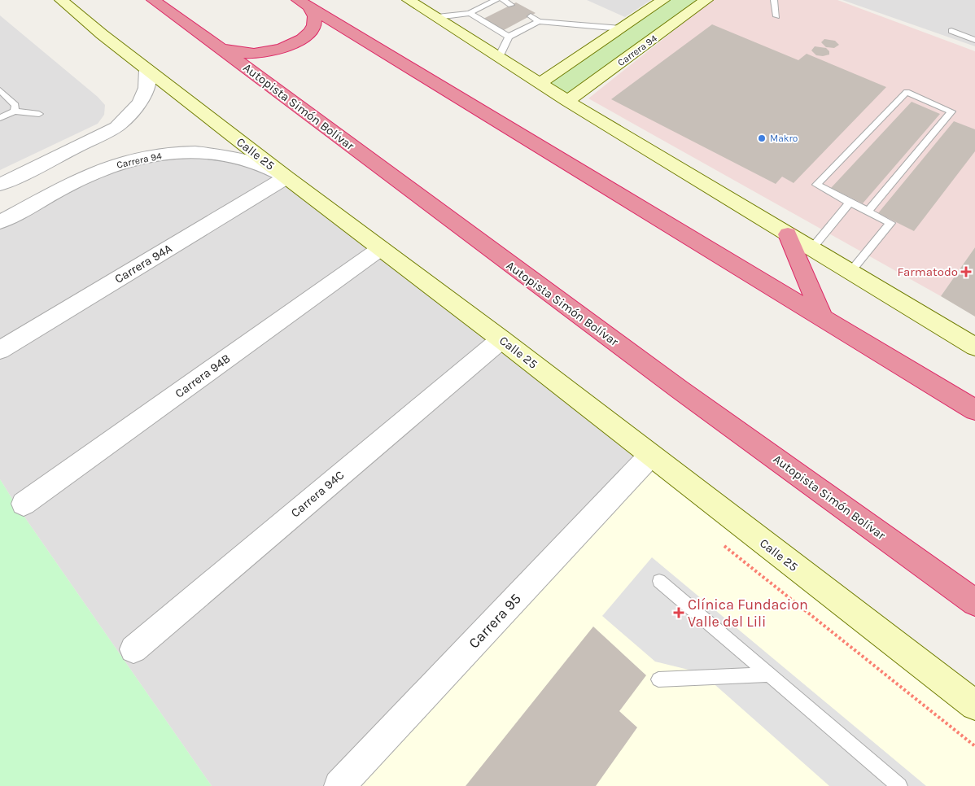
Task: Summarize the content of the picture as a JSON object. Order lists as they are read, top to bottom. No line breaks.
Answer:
{"streets":{"highway":["Autopista Simón Bolívar"],"street":["Carrera 94","Calle 25","Carrera 94A","Carrera 94B","Carrera 94C","Carrera 95"]},"crossings":[["Carrera 94","Calle 25"],["Carrera 94","Carrera 94A"],["Calle 25","Carrera 94A"],["Calle 25","Carrera 94B"],["Calle 25","Carrera 94C"],["Calle 25","Carrera 95"]],"places":{"other":["Makro"],"health":["Farmatodo","Clínica Fundacion Valle del Lili"]}}
